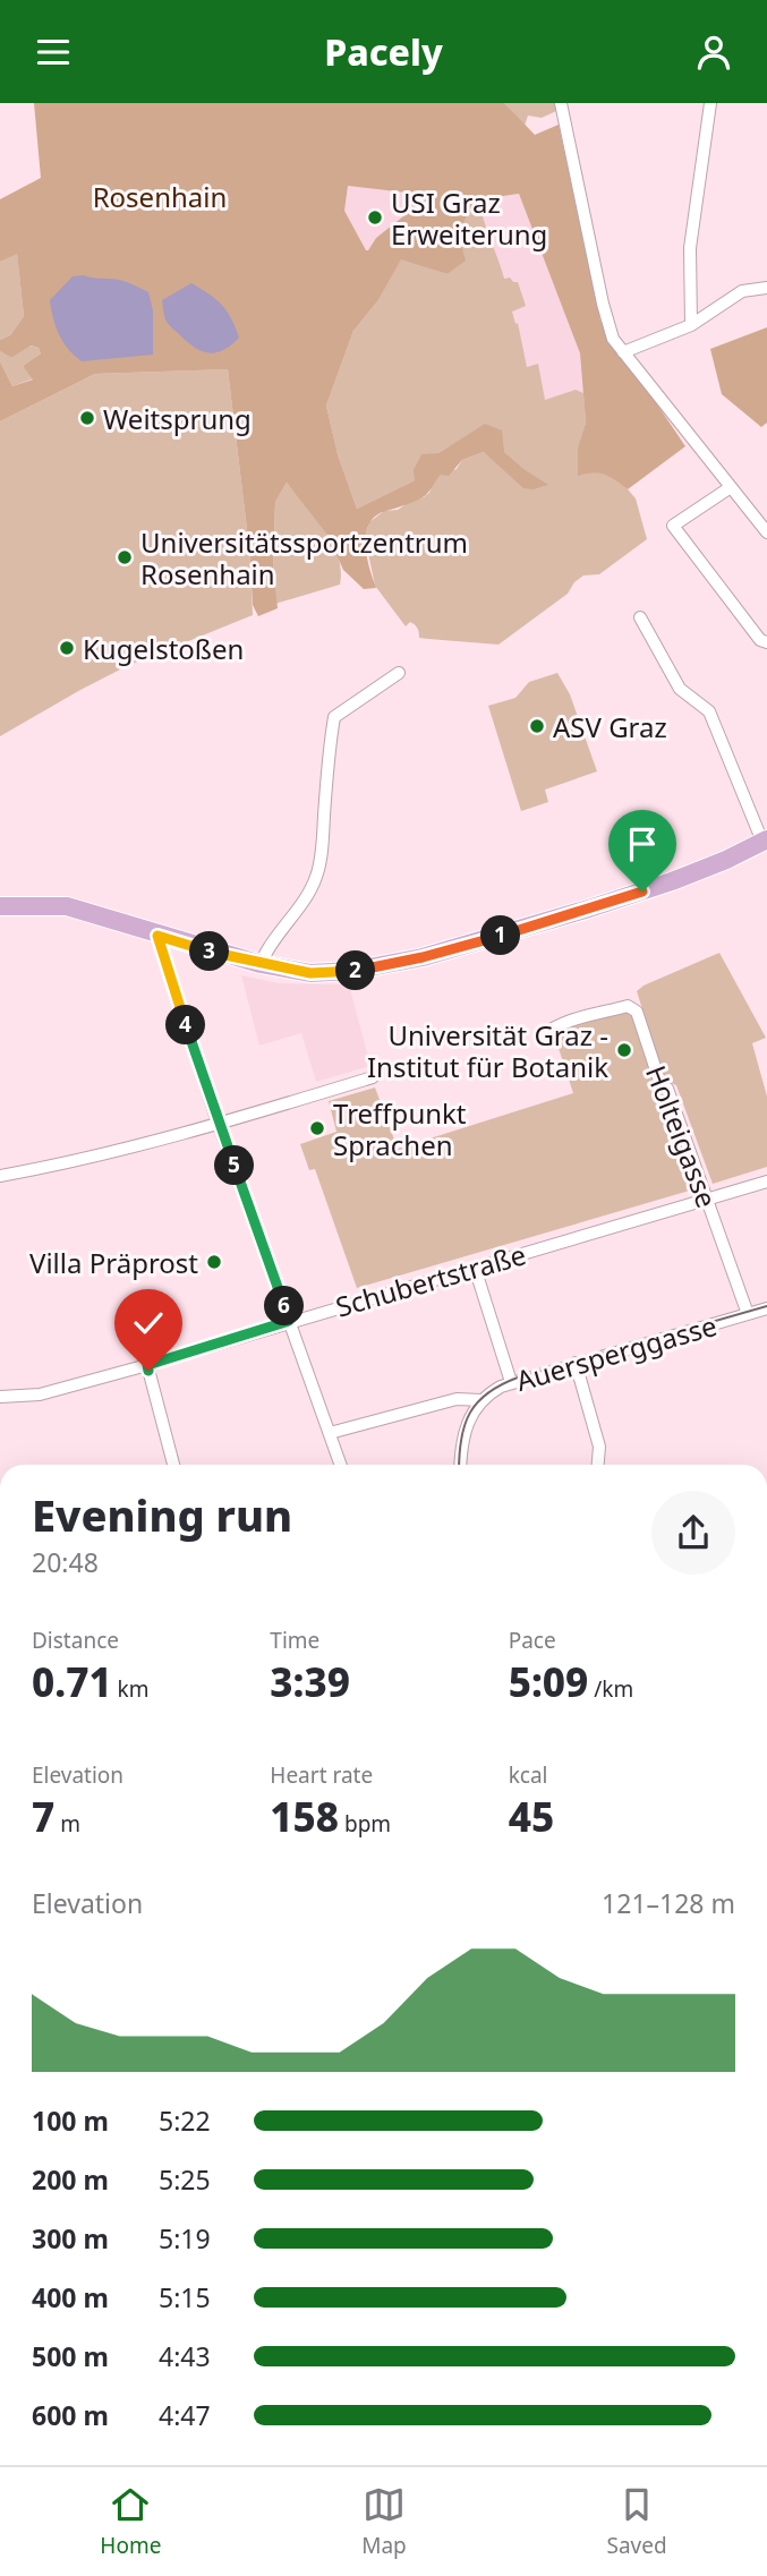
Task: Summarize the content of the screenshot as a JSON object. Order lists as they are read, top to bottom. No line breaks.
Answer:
{"streets":{"street":["Holteigasse","Schubertstraße","Auersperggasse"]},"crossings":[["Holteigasse","Schubertstraße"],["Holteigasse","Auersperggasse"]],"parks":["Rosenhain"],"places":["USI Graz Erweiterung","Weitsprung","Universitätssportzentrum Rosenhain","Kugelstoßen","ASV Graz","Universität Graz - Institut für Botanik","Treffpunkt Sprachen","Villa Präprost"],"page":{"header":"Pacely","pins":["1","3","2","4","5","6"],"heading":["Evening run","20:48"],"stats":[["Distance","0.71 km"],["Time","3:39"],["Pace","5:09 /km"],["Elevation","7 m"],["Heart rate","158 bpm"],["kcal","45"]],"chart":["Elevation","121–128 m"],"list":[{"name":"100 m","note":"5:22"},{"name":"200 m","note":"5:25"},{"name":"300 m","note":"5:19"},{"name":"400 m","note":"5:15"},{"name":"500 m","note":"4:43"},{"name":"600 m","note":"4:47"}],"tabs":["Home","Map","Saved"]}}
